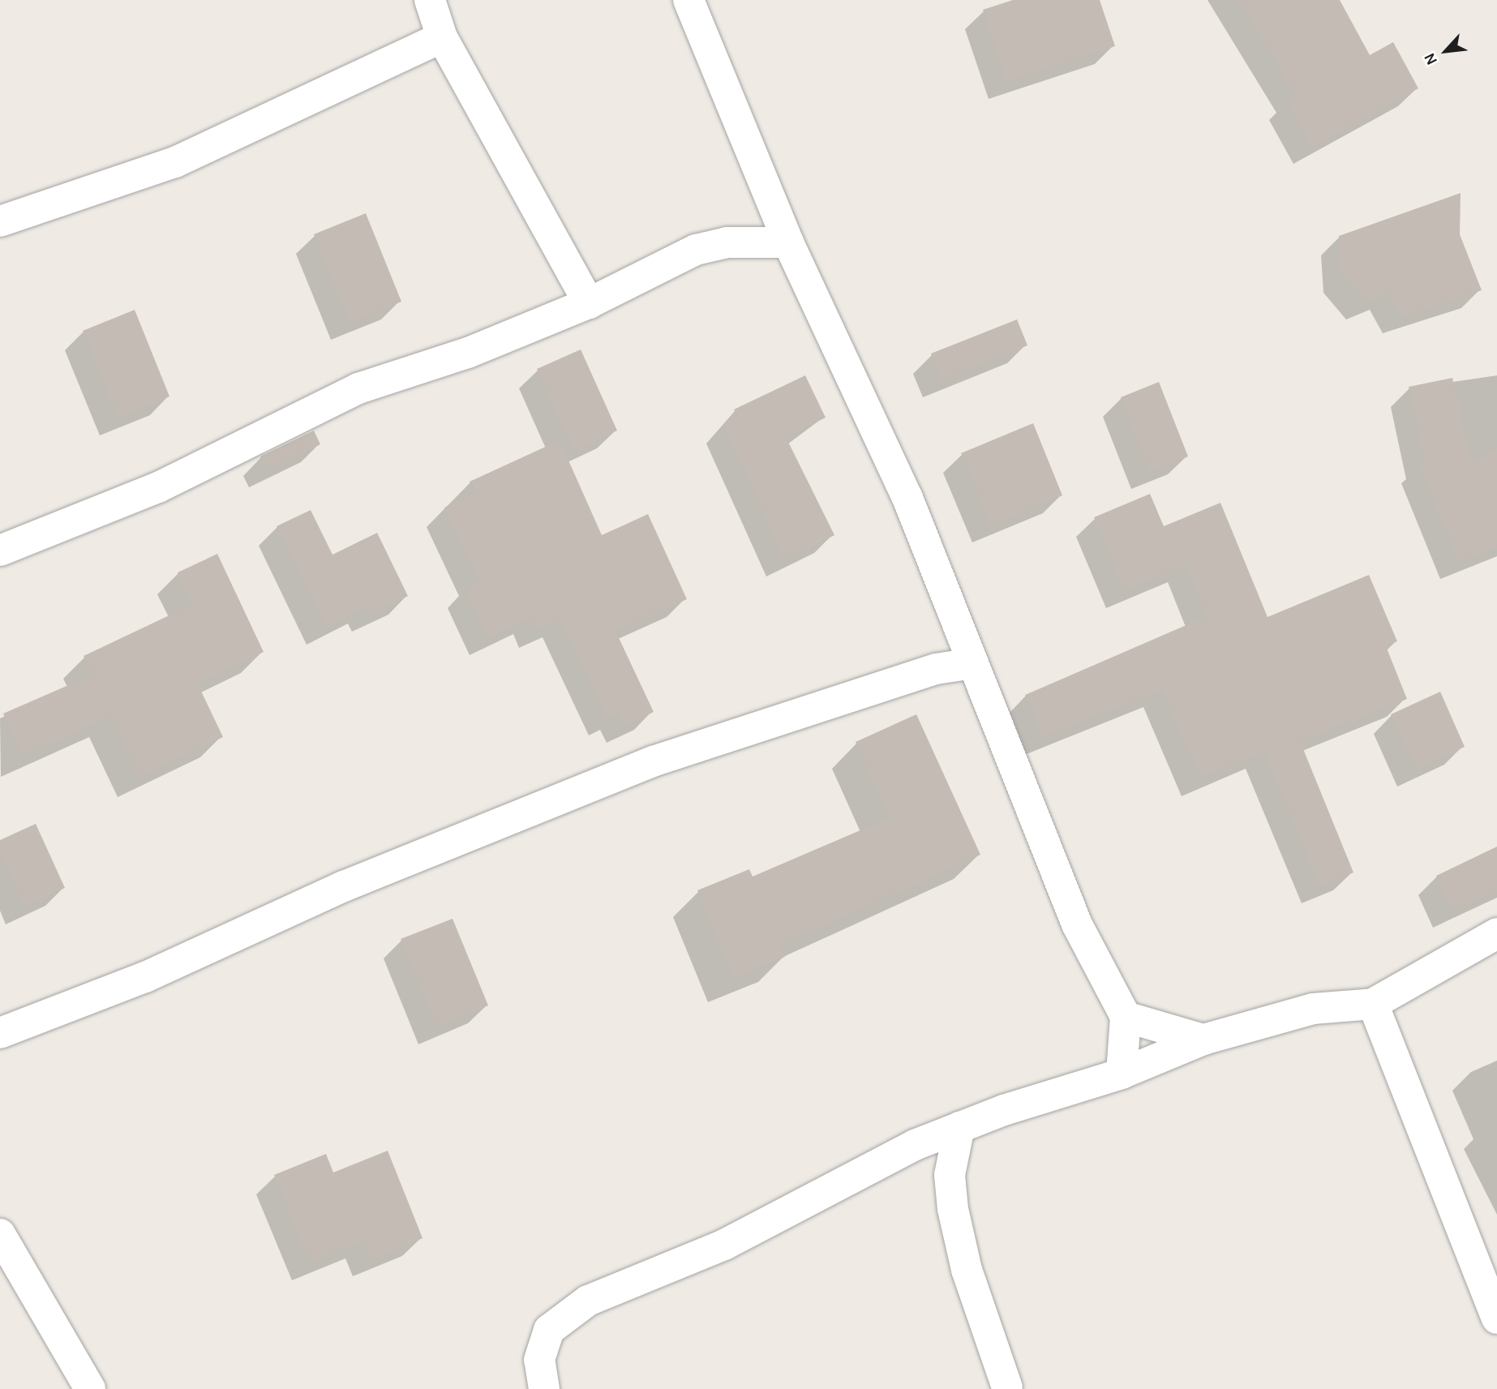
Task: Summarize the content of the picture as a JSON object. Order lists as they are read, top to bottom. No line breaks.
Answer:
{"north":"bottom left"}
